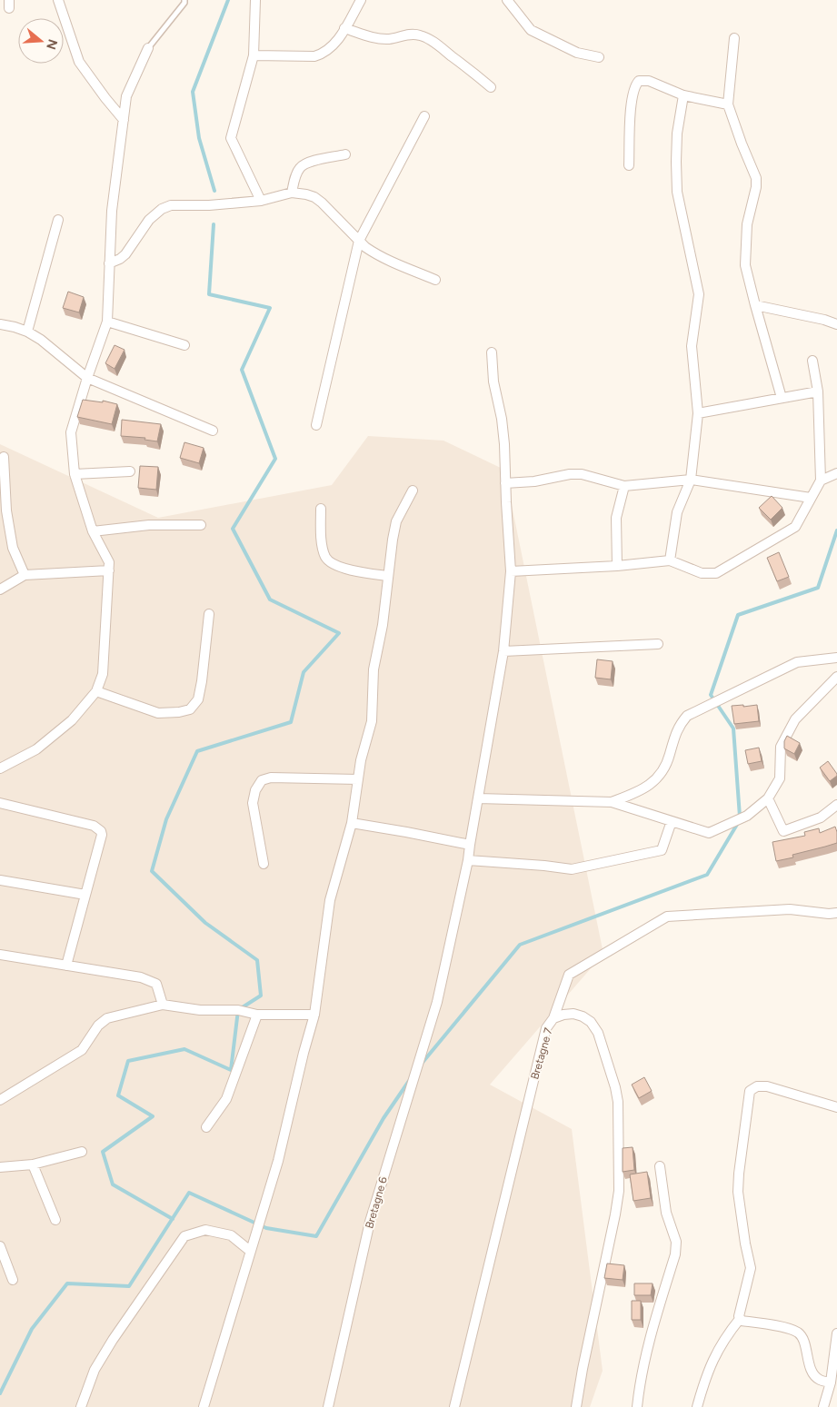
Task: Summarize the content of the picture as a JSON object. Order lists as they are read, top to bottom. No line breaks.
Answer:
{"streets":{"street":["Bretagne 7","Bretagne 6"]},"north":"right"}
